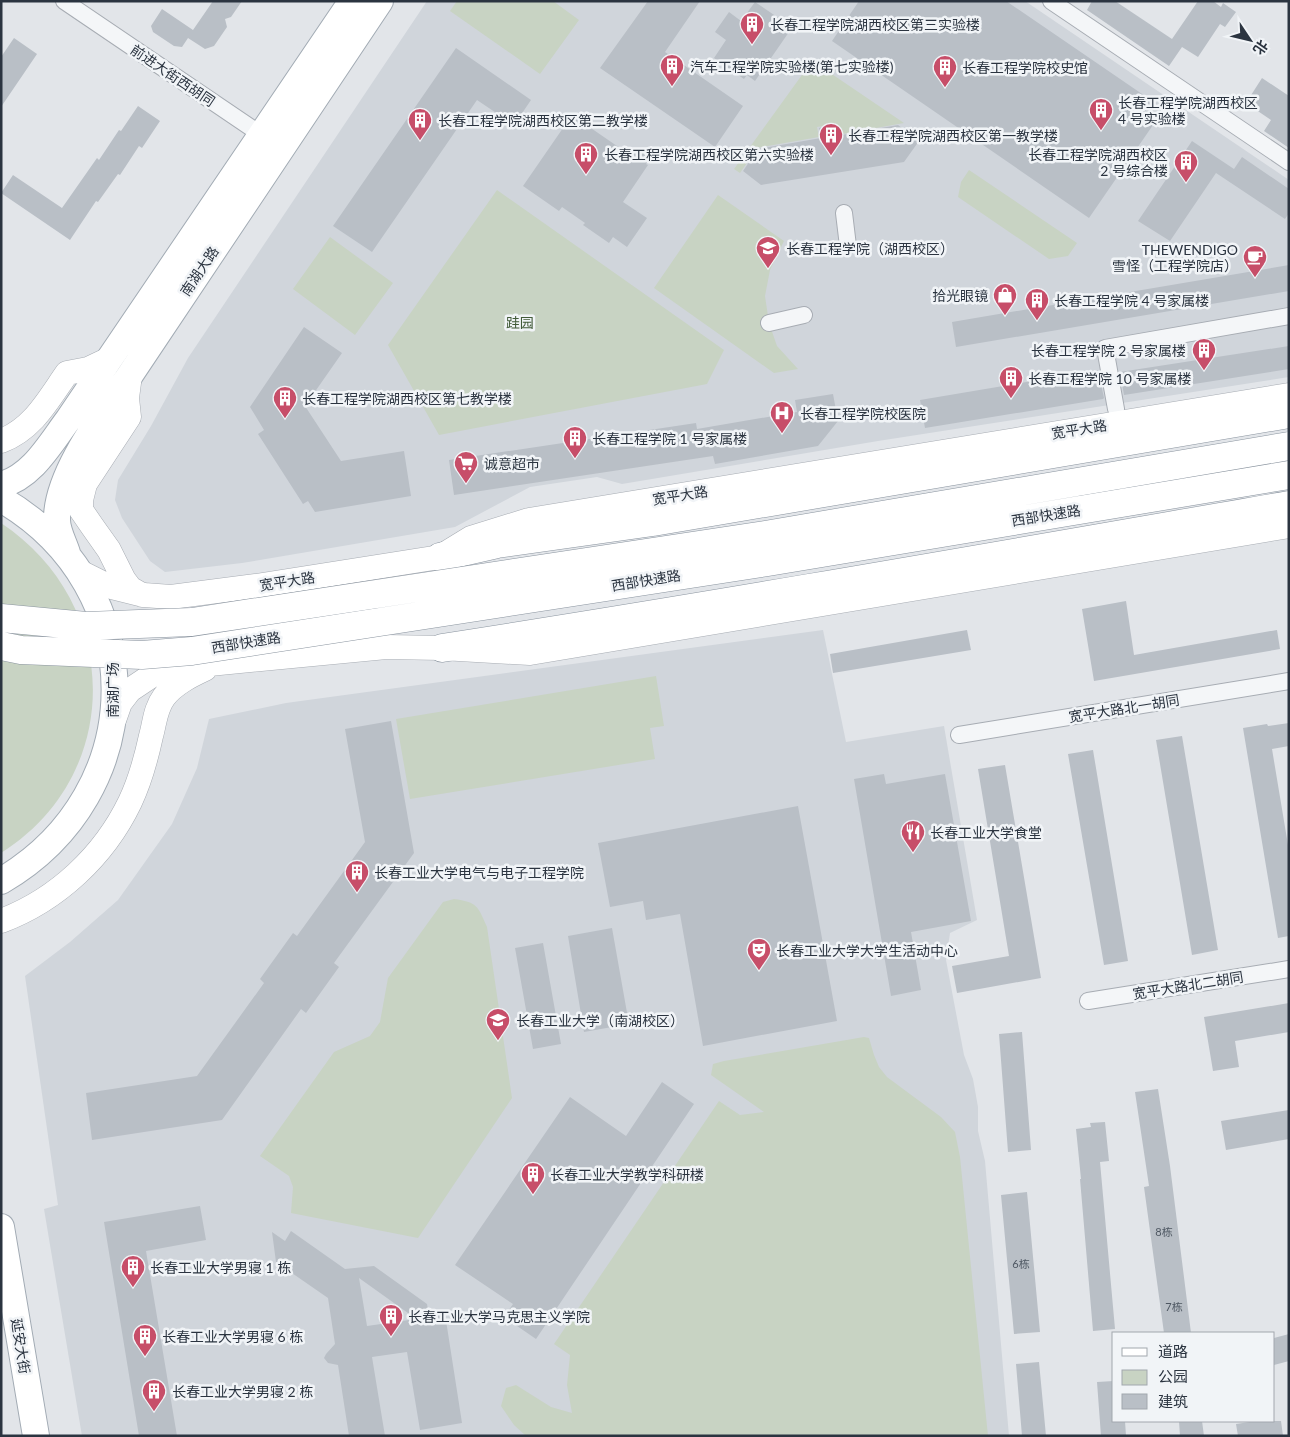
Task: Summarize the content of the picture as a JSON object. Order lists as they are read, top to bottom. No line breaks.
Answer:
{"streets":{"highway":["西部快速路"],"main road":["南湖大路","宽平大路","南湖广场","延安大街"],"street":["前进大街西胡同","宽平大路北一胡同","宽平大路北二胡同"]},"crossings":[["前进大街西胡同","南湖大路"],["南湖大路","宽平大路"],["南湖大路","南湖广场"],["宽平大路","南湖广场"]],"parks":["跬园"],"places":{"building":["长春工程学院湖西校区第三实验楼","汽车工程学院实验楼(第七实验楼)","长春工程学院校史馆","长春工程学院湖西校区 4 号实验楼","长春工程学院湖西校区第二教学楼","长春工程学院湖西校区第一教学楼","长春工程学院湖西校区第六实验楼","长春工程学院湖西校区 2 号综合楼","长春工程学院 4 号家属楼","长春工程学院 2 号家属楼","长春工程学院 10 号家属楼","长春工程学院湖西校区第七教学楼","长春工程学院 1 号家属楼","长春工业大学电气与电子工程学院","长春工业大学教学科研楼","长春工业大学男寝 1 栋","长春工业大学马克思主义学院","长春工业大学男寝 6 栋","长春工业大学男寝 2 栋"],"school or university":["长春工程学院（湖西校区）","长春工业大学（南湖校区）"],"cafe":["THEWENDIGO 雪怪（工程学院店）"],"shop":["拾光眼镜"],"hospital":["长春工程学院校医院"],"supermarket":["诚意超市"],"restaurant":["长春工业大学食堂"],"theatre":["长春工业大学大学生活动中心"]},"house_numbers":["8栋","6栋","7栋"],"legend":["道路","公园","建筑"],"north":"bottom right"}
